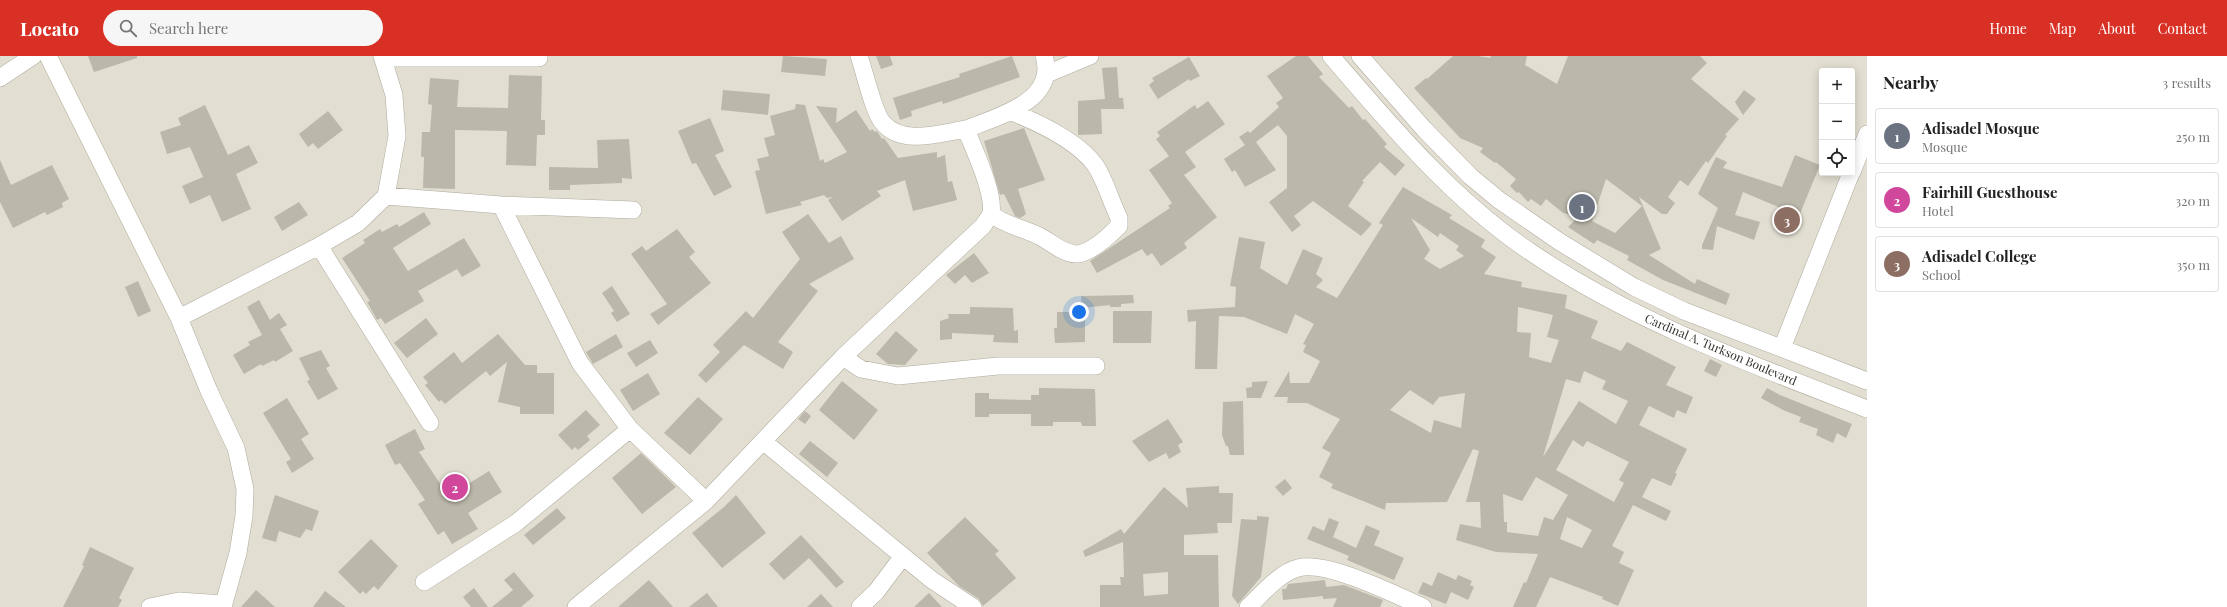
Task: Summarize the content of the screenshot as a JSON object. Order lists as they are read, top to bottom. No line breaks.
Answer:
{"streets":{"street":["Cardinal A. Turkson Boulevard"]},"page":{"header":"Locato","search":"Search here","nav":["Home","Map","About","Contact"],"heading":["Nearby","3 results"],"map_buttons":["+","−"],"list":[{"mark":"1","name":"Adisadel Mosque","note":"Mosque","value":"250 m"},{"mark":"2","name":"Fairhill Guesthouse","note":"Hotel","value":"320 m"},{"mark":"3","name":"Adisadel College","note":"School","value":"350 m"}],"pins":["1","3","2"]}}
